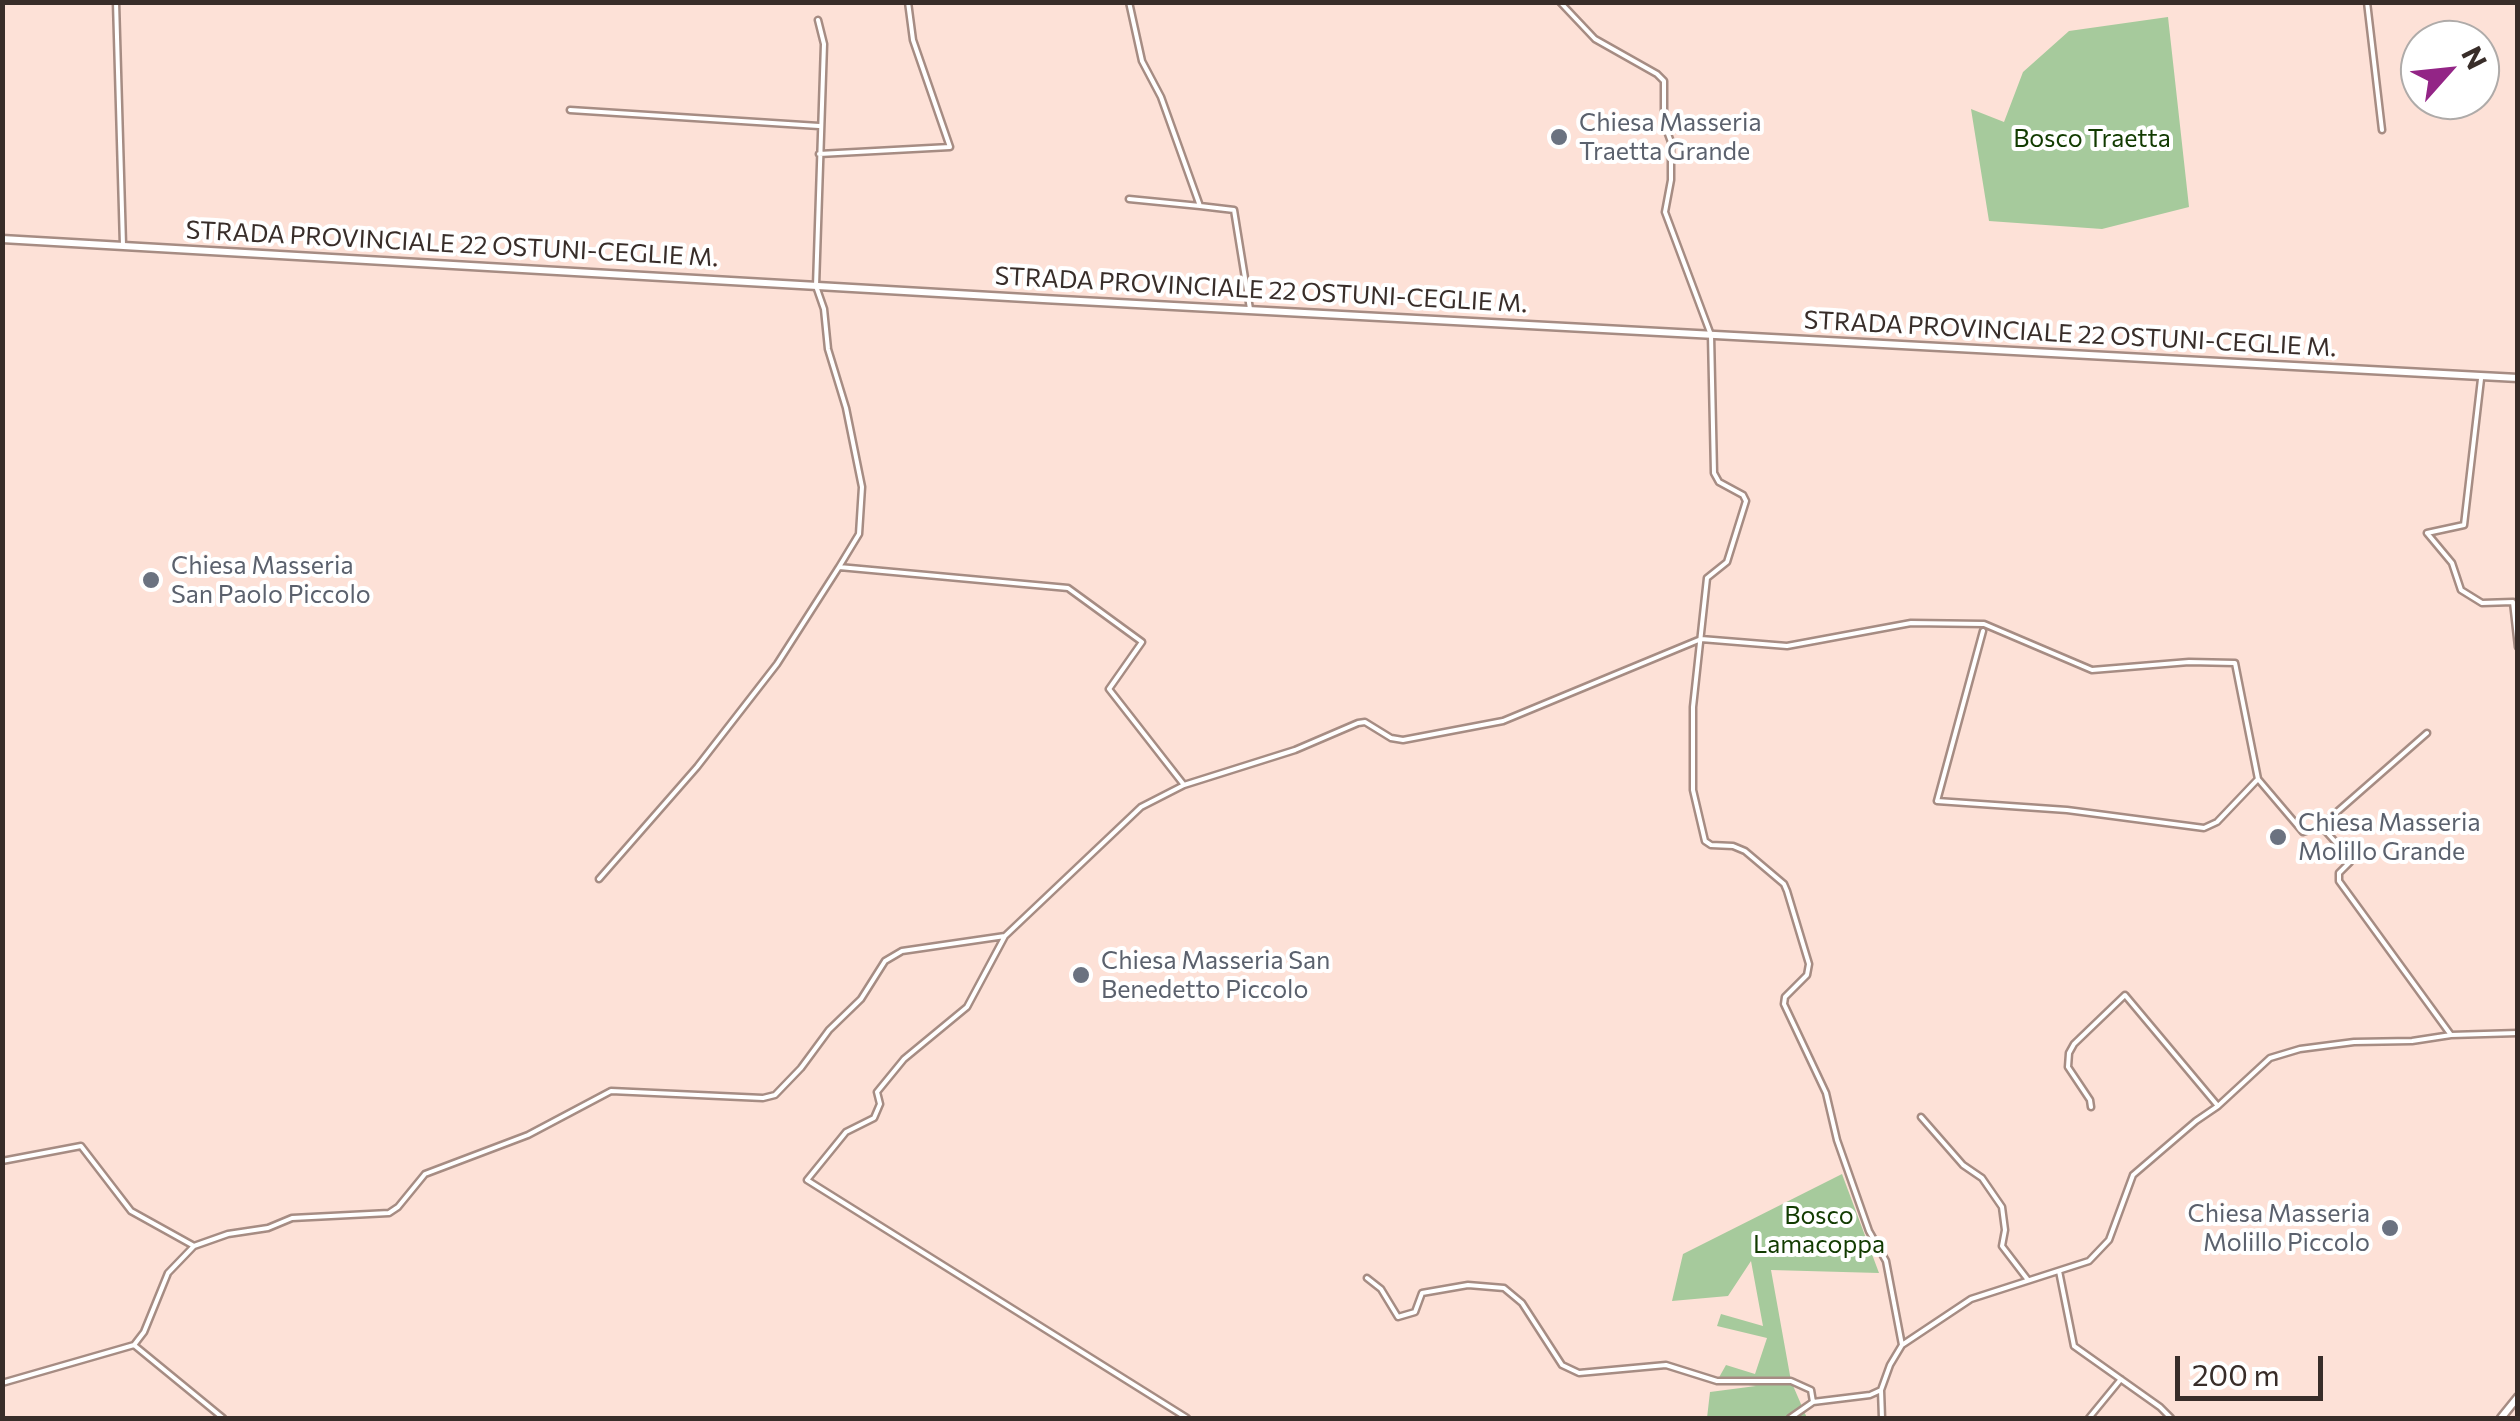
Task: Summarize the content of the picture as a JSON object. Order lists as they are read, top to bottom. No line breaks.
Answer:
{"streets":{"main road":["STRADA PROVINCIALE 22 OSTUNI-CEGLIE M."]},"parks":["Bosco Traetta","Bosco Lamacoppa"],"places":["Chiesa Masseria Traetta Grande","Chiesa Masseria San Paolo Piccolo","Chiesa Masseria Molillo Grande","Chiesa Masseria San Benedetto Piccolo","Chiesa Masseria Molillo Piccolo"],"scale_bar":"200 m","north":"top right"}
